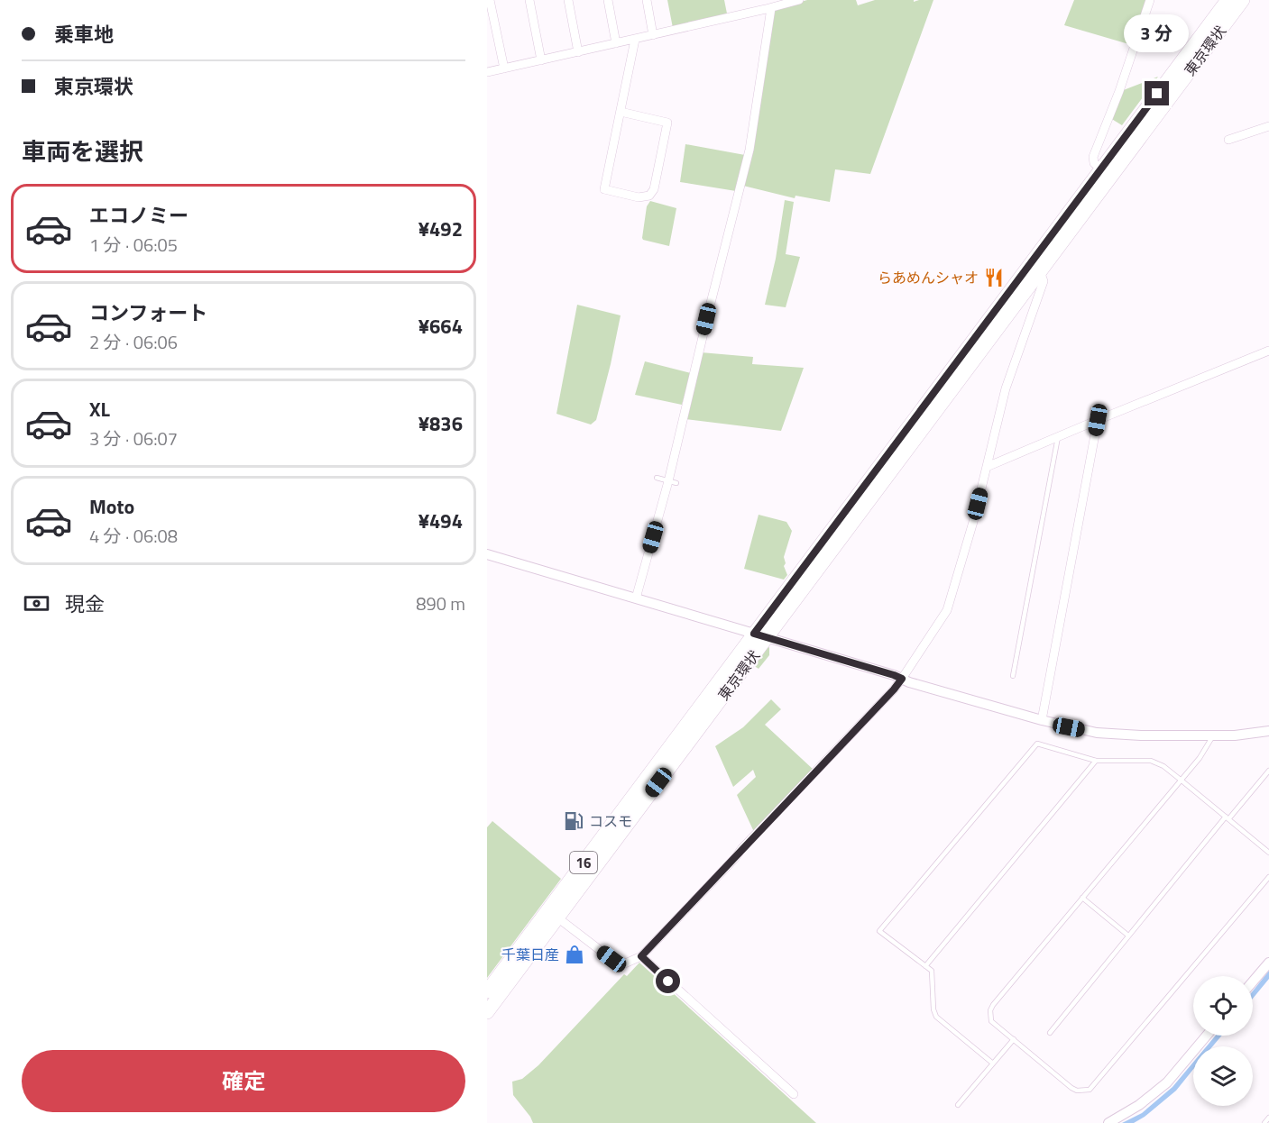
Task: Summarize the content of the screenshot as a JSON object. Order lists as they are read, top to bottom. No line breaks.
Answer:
{"streets":{"highway":["東京環状","16"]},"places":{"restaurant":["らあめんシャオ"],"fuel station":["コスモ"],"shop":["千葉日産"]},"page":{"banner":["乗車地","東京環状"],"bubble":"3 分","heading":"車両を選択","list":[{"name":"エコノミー","note":"1 分 · 06:05","value":"¥492"},{"name":"コンフォート","note":"2 分 · 06:06","value":"¥664"},{"name":"XL","note":"3 分 · 06:07","value":"¥836"},{"name":"Moto","note":"4 分 · 06:08","value":"¥494"}],"pay":["現金","890 m"],"buttons":"確定"}}
